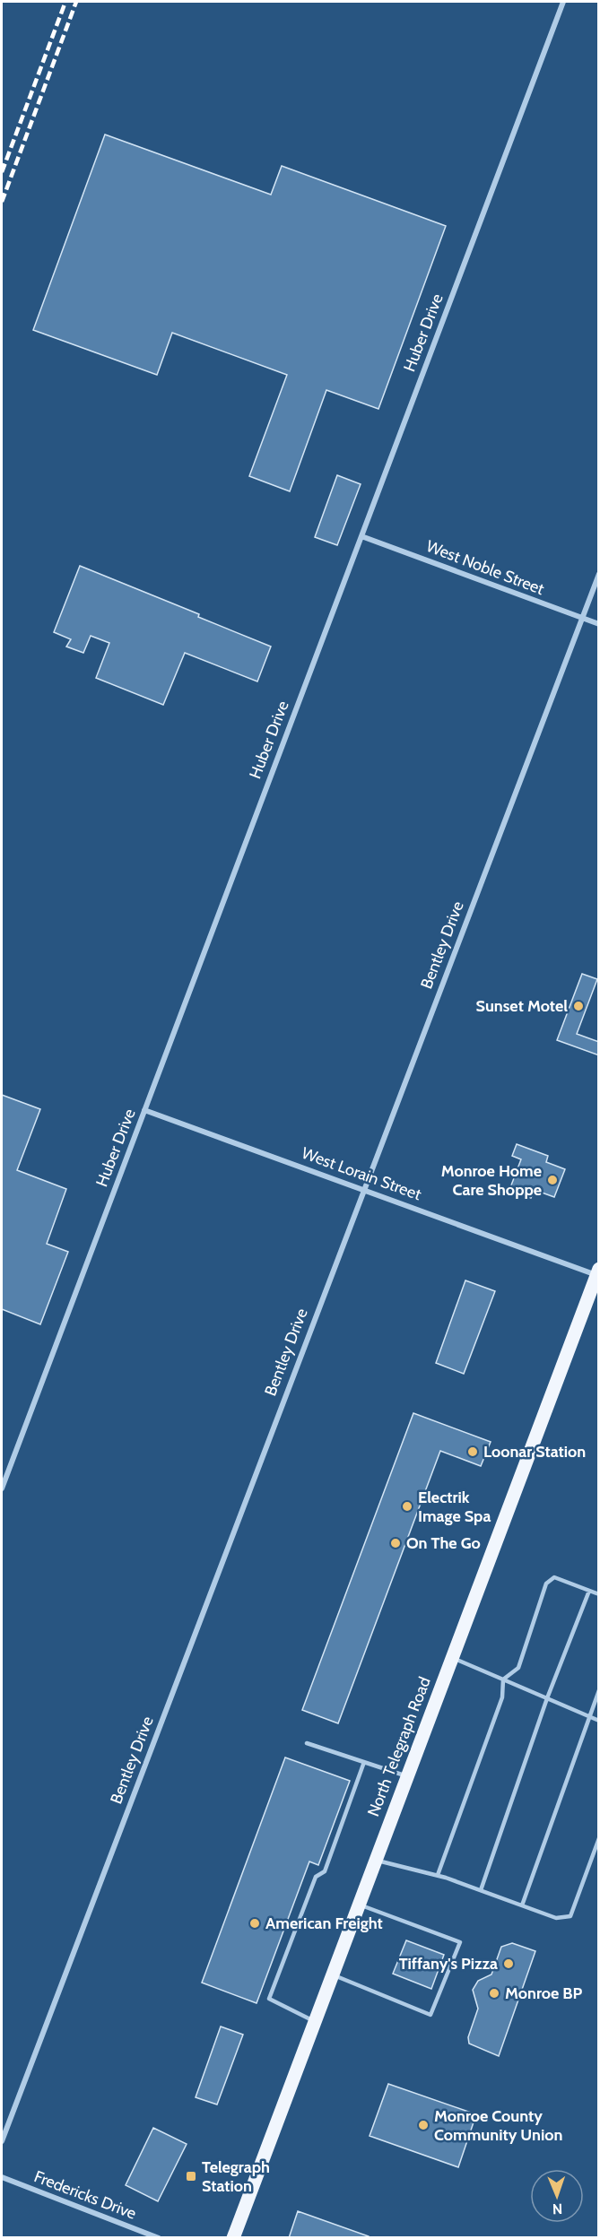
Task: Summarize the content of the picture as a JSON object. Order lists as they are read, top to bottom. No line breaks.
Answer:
{"streets":{"main road":["North Telegraph Road"],"street":["Huber Drive","West Noble Street","Bentley Drive","West Lorain Street","Fredericks Drive"]},"crossings":[["Huber Drive","West Noble Street"],["Huber Drive","West Lorain Street"],["West Noble Street","Bentley Drive"],["Bentley Drive","West Lorain Street"],["West Lorain Street","North Telegraph Road"]],"places":{"other":["Sunset Motel","Monroe Home Care Shoppe","Loonar Station","Electrik Image Spa","On The Go","American Freight","Tiffany's Pizza","Monroe BP","Monroe County Community Union"],"transit":["Telegraph Station"]},"north":"bottom"}
